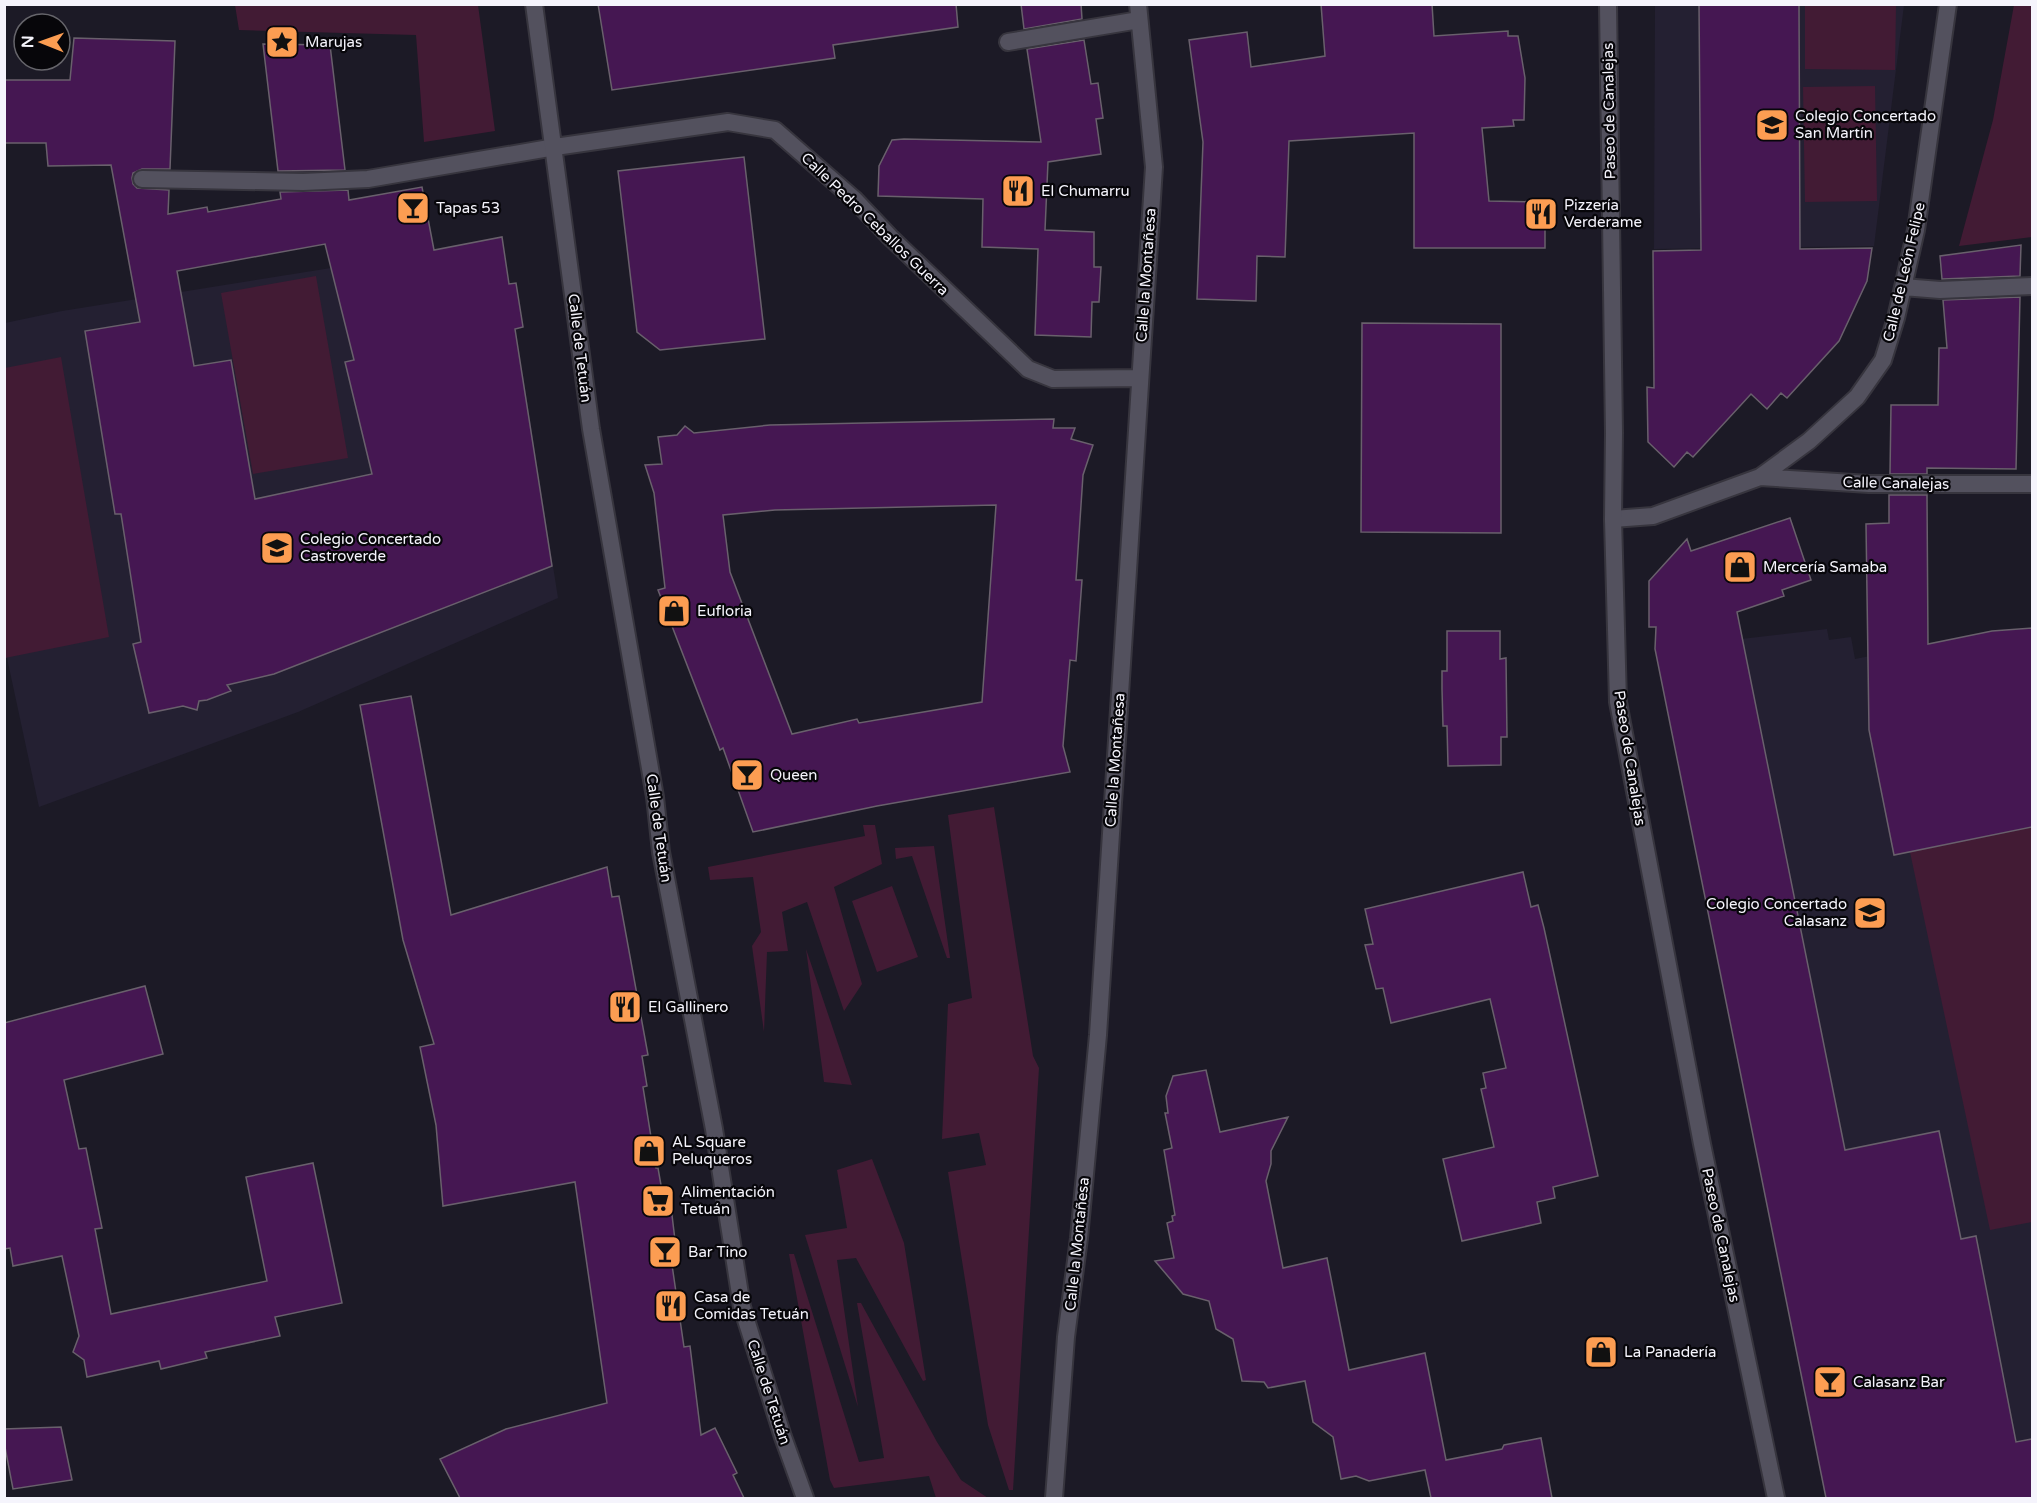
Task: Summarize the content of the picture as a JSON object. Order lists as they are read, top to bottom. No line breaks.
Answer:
{"streets":{"street":["Paseo de Canalejas","Calle Pedro Ceballos Guerra","Calle de León Felipe","Calle la Montañesa","Calle de Tetuán","Calle Canalejas"]},"crossings":[["Paseo de Canalejas","Calle de León Felipe"],["Calle Pedro Ceballos Guerra","Calle la Montañesa"],["Calle Pedro Ceballos Guerra","Calle de Tetuán"],["Calle de León Felipe","Calle Canalejas"]],"places":{"place":["Marujas"],"school or university":["Colegio Concertado San Martín","Colegio Concertado Castroverde","Colegio Concertado Calasanz"],"restaurant":["El Chumarru","Pizzería Verderame","El Gallinero","Casa de Comidas Tetuán"],"bar":["Tapas 53","Queen","Bar Tino","Calasanz Bar"],"shop":["Mercería Samaba","Eufloria","AL Square Peluqueros","La Panadería"],"supermarket":["Alimentación Tetuán"]},"north":"left"}
